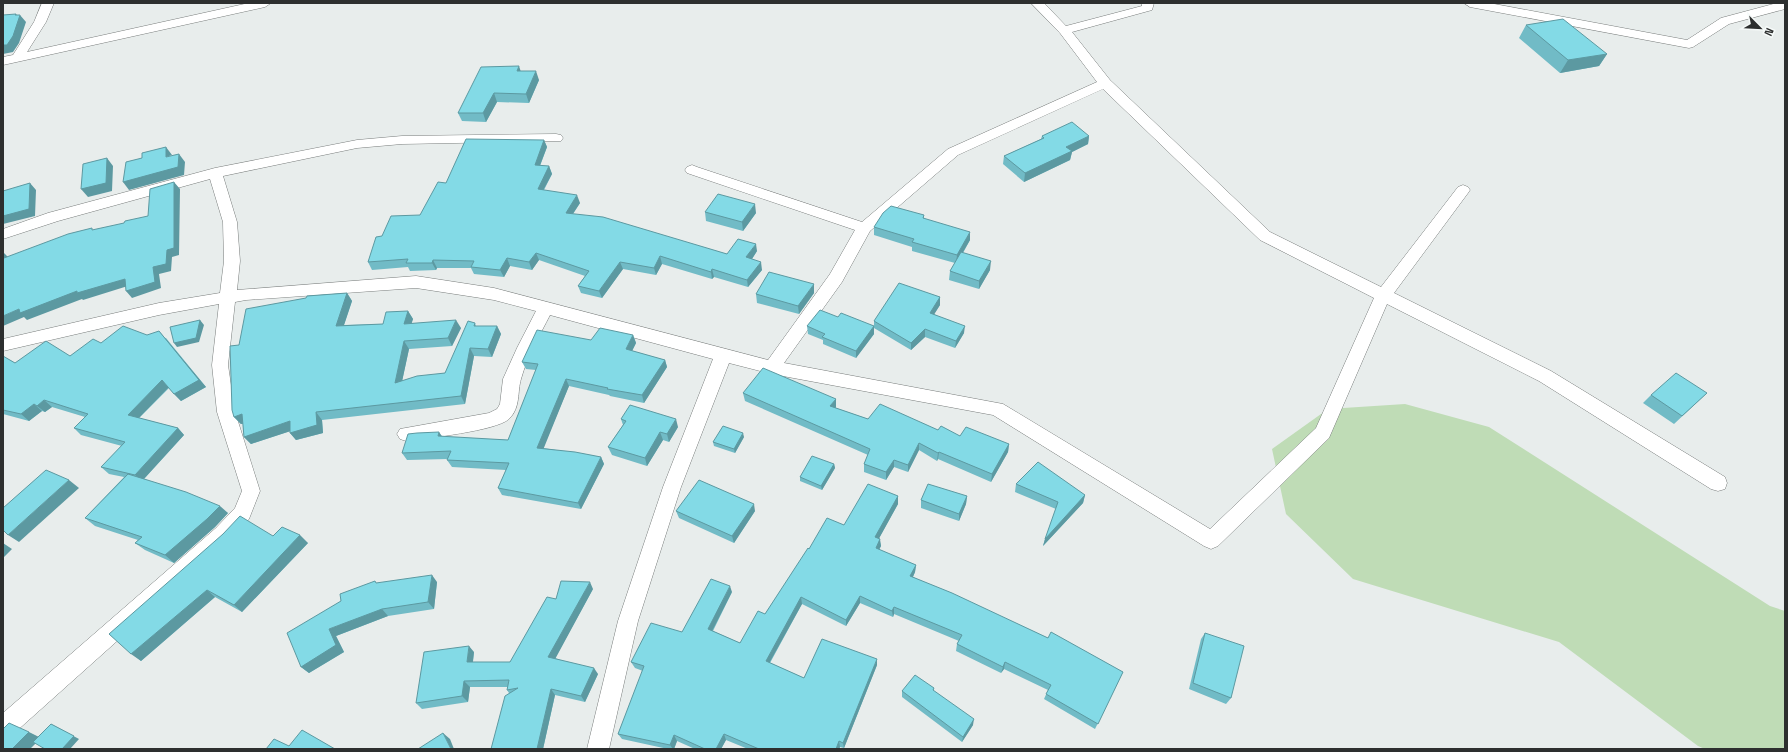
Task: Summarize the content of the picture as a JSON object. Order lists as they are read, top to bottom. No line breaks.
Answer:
{"north":"bottom right"}
